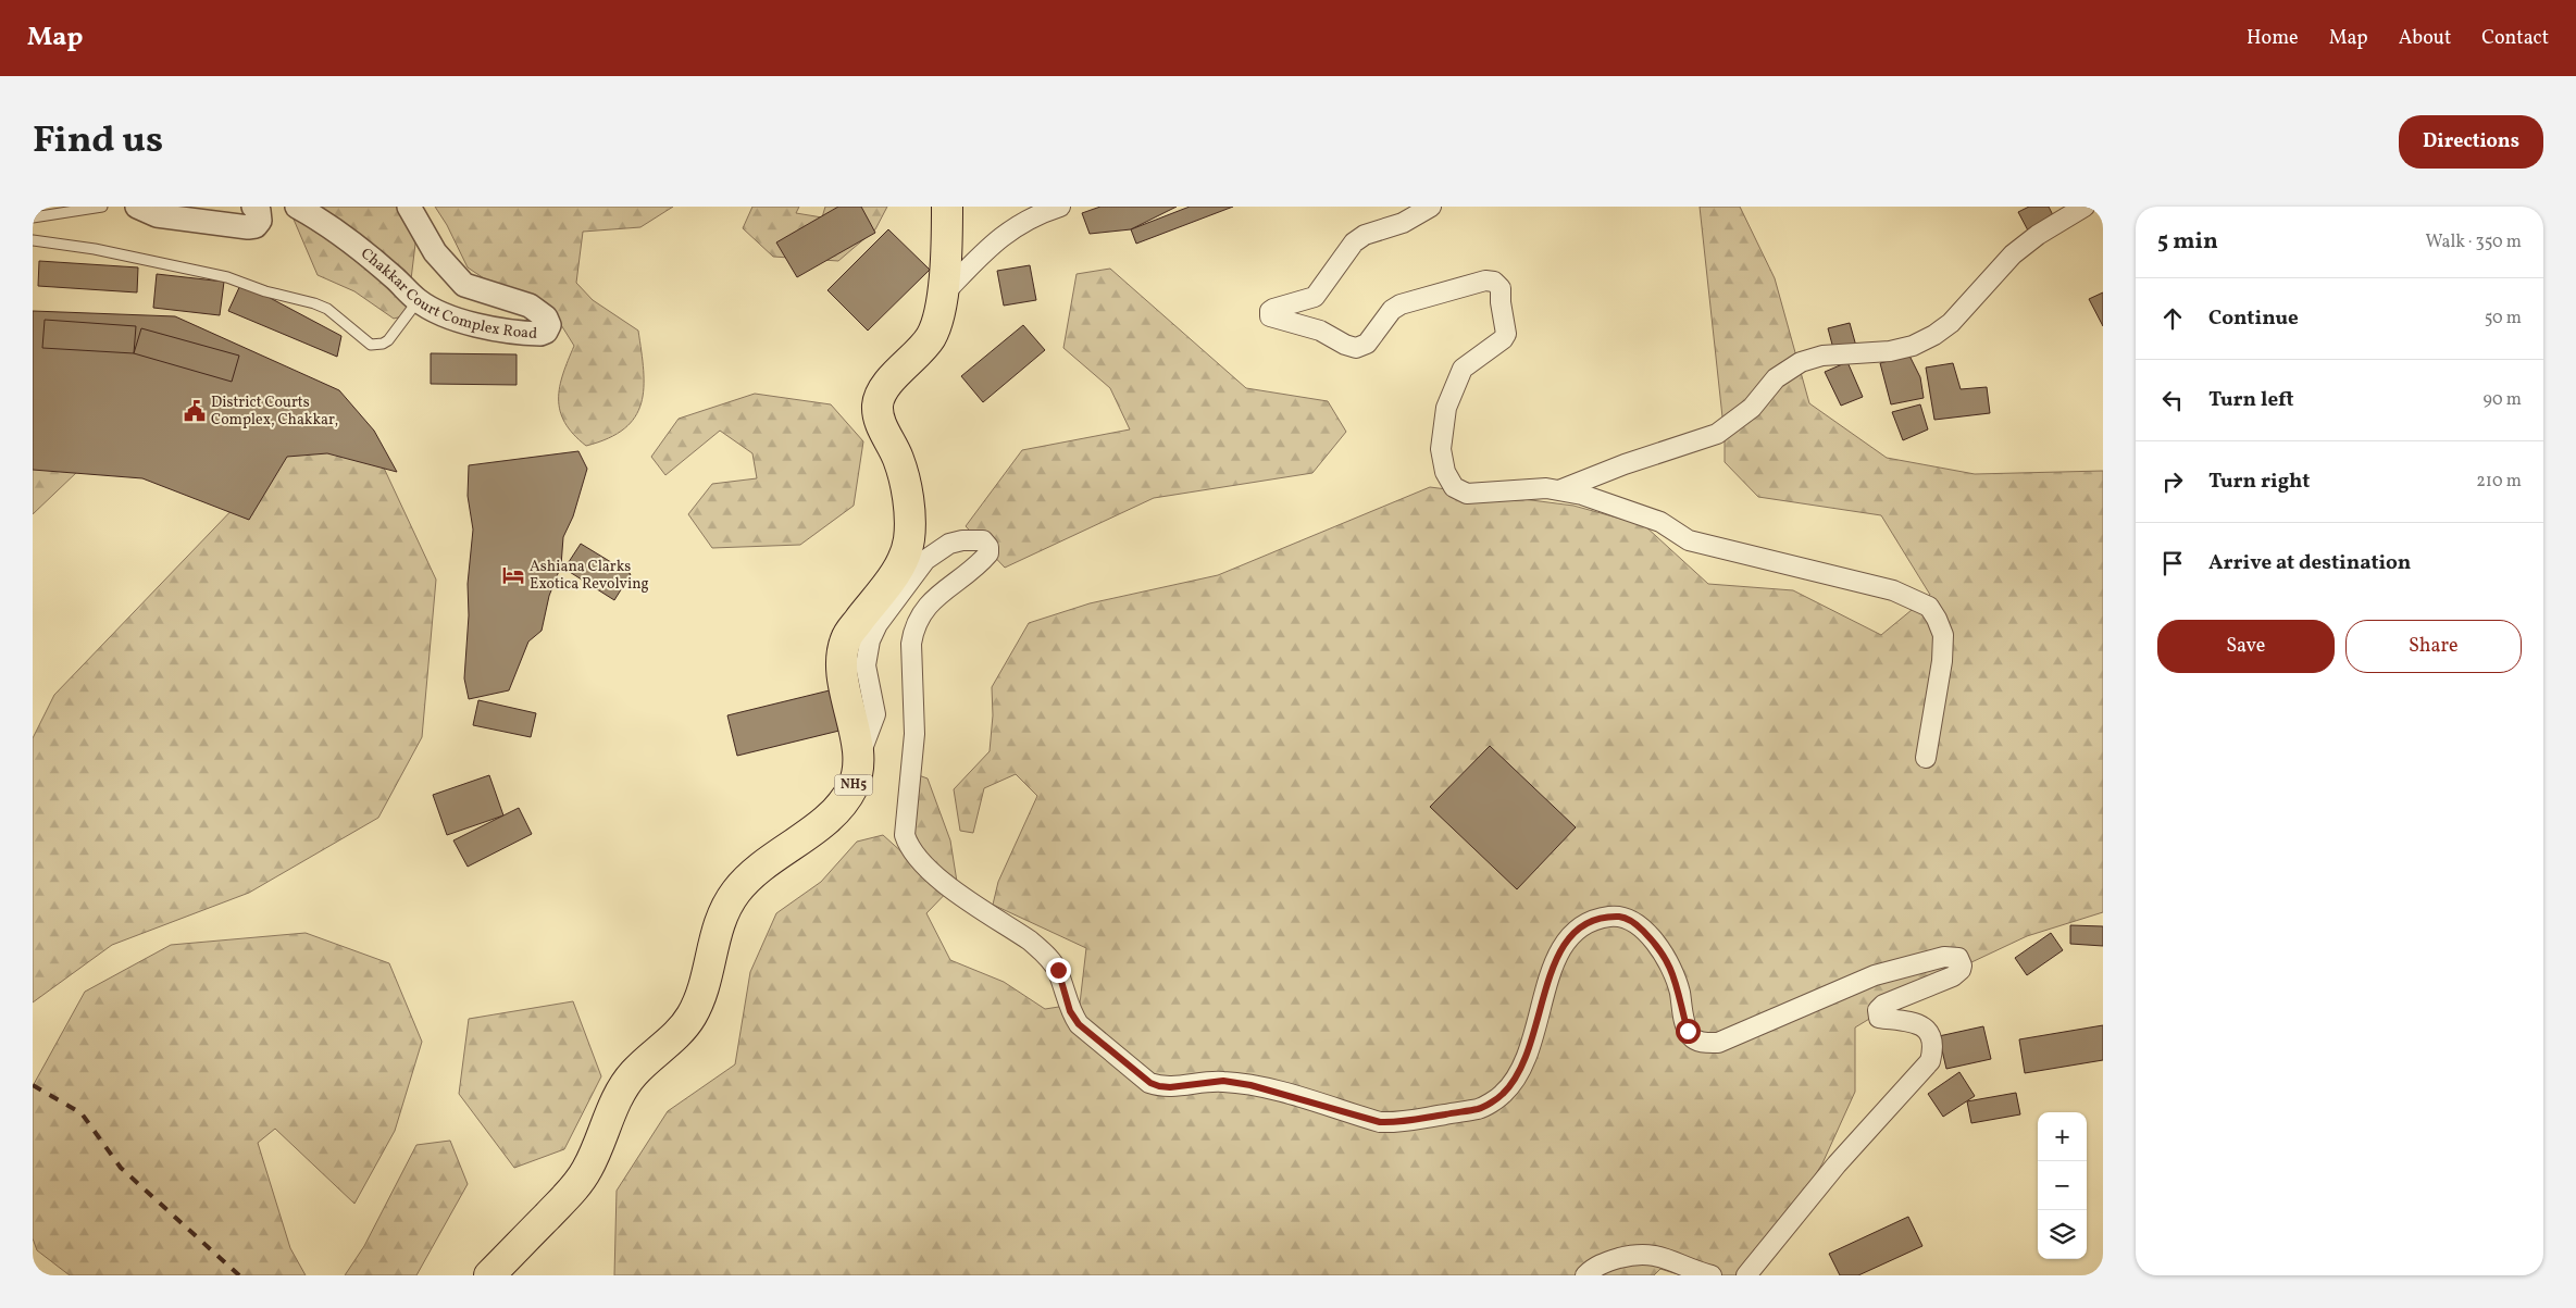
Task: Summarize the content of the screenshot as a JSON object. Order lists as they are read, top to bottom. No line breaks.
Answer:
{"streets":{"highway":["NH5"],"street":["Chakkar Court Complex Road"]},"places":{"public building":["District Courts Complex, Chakkar,"],"hotel":["Ashiana Clarks Exotica Revolving"]},"page":{"header":"Map","nav":["Home","Map","About","Contact"],"title":"Find us","buttons":["Directions",["Save","Share"]],"heading":["5 min","Walk · 350 m"],"list":[["Continue","50 m"],["Turn left","90 m"],["Turn right","210 m"],"Arrive at destination"],"map_buttons":["+","−"]}}
